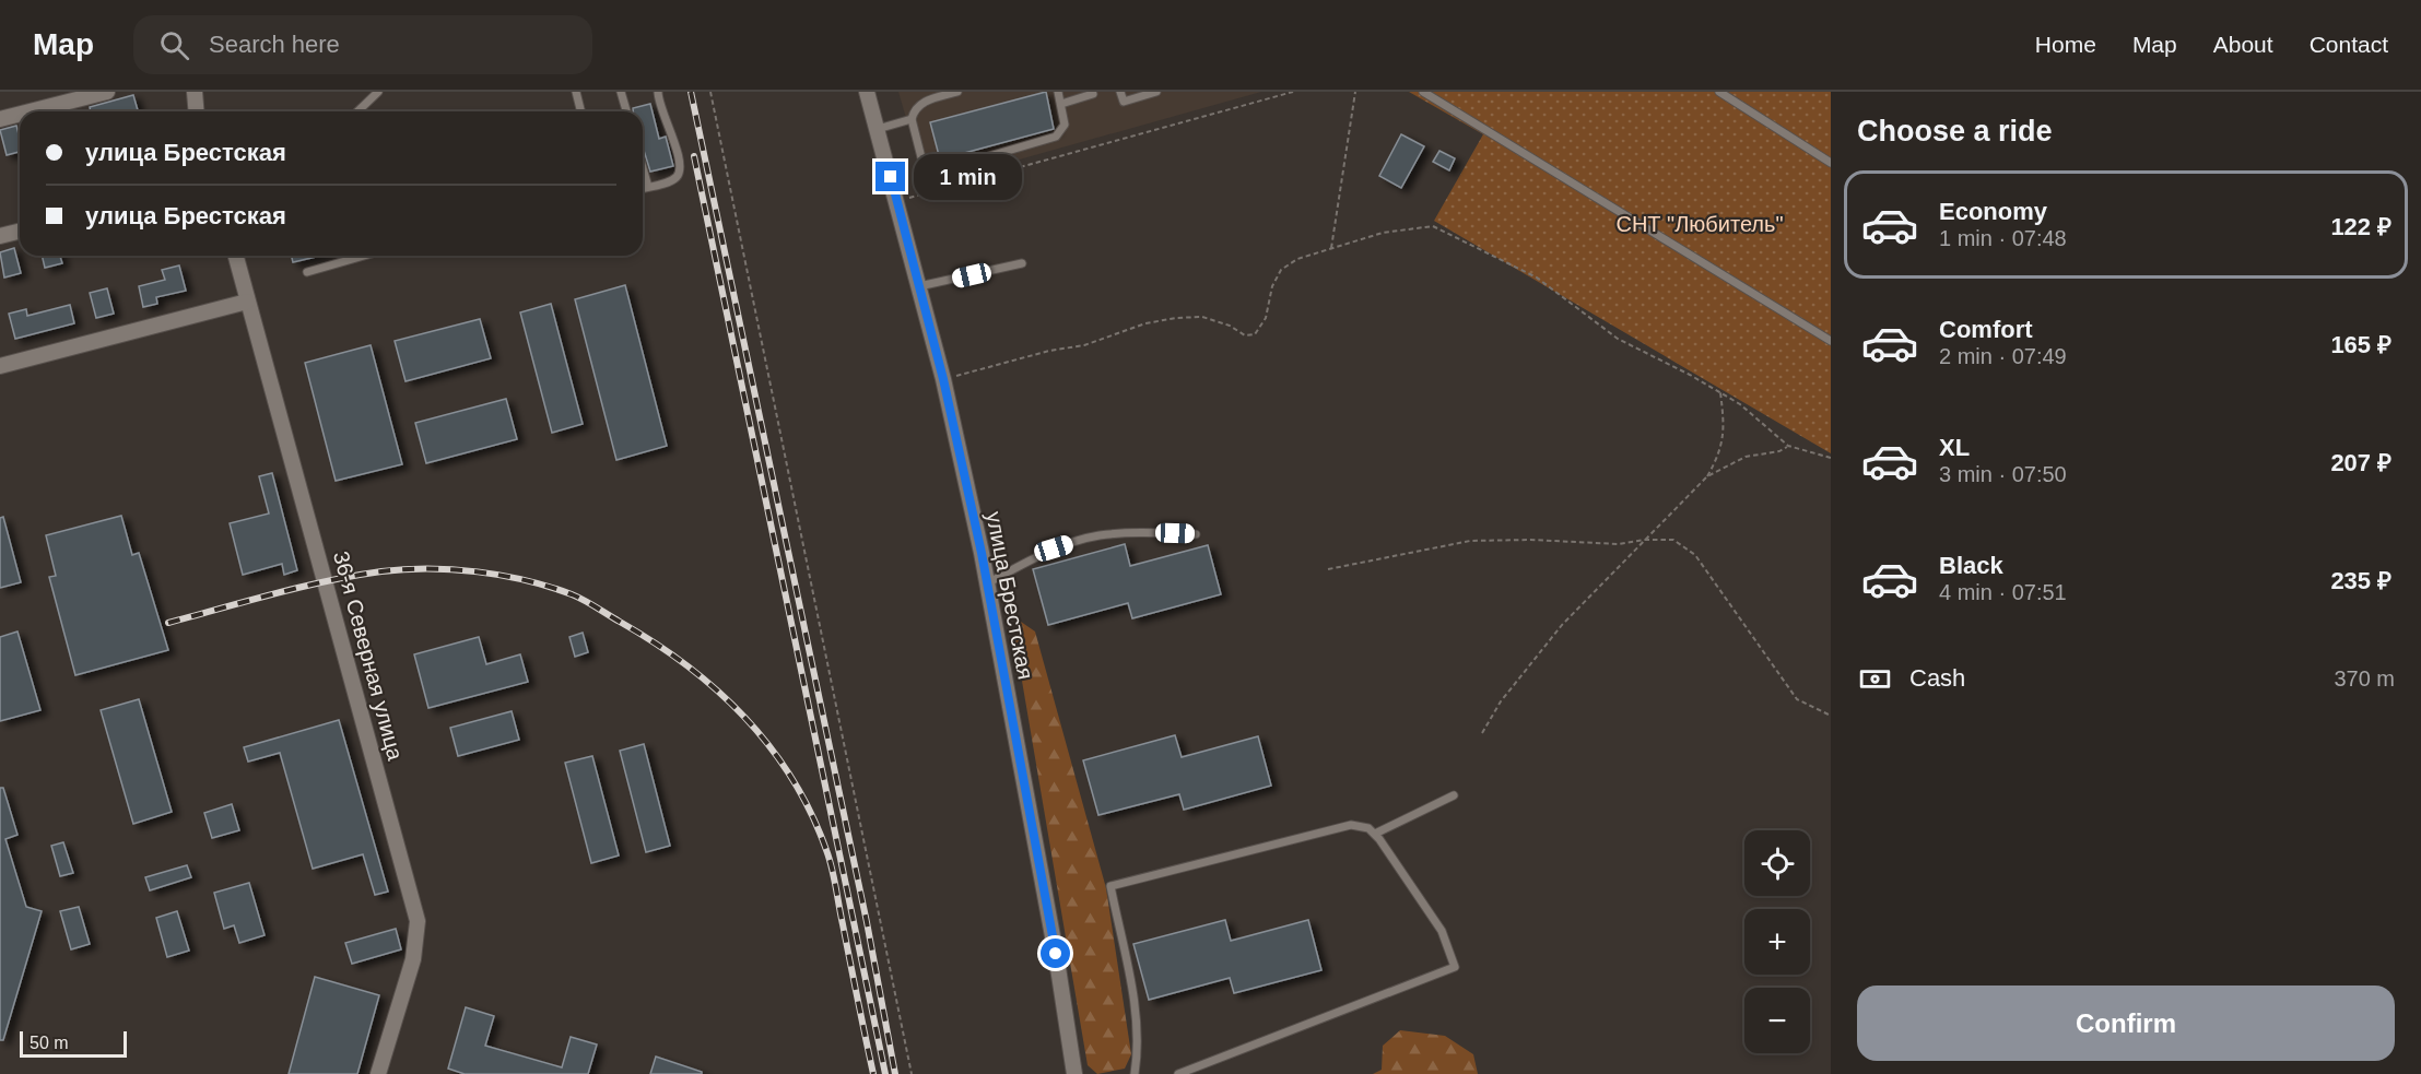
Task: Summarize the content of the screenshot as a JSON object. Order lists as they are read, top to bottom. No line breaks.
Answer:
{"streets":{"street":["улица Брестская","36-я Северная улица"]},"parks":["СНТ \"Любитель\""],"scale_bar":"50 m","page":{"header":"Map","search":"Search here","nav":["Home","Map","About","Contact"],"heading":"Choose a ride","banner":["улица Брестская","улица Брестская"],"bubble":"1 min","list":[{"name":"Economy","note":"1 min · 07:48","value":"122 ₽"},{"name":"Comfort","note":"2 min · 07:49","value":"165 ₽"},{"name":"XL","note":"3 min · 07:50","value":"207 ₽"},{"name":"Black","note":"4 min · 07:51","value":"235 ₽"}],"pay":["Cash","370 m"],"map_buttons":["+","−"],"buttons":"Confirm","scale":"50 m"}}
